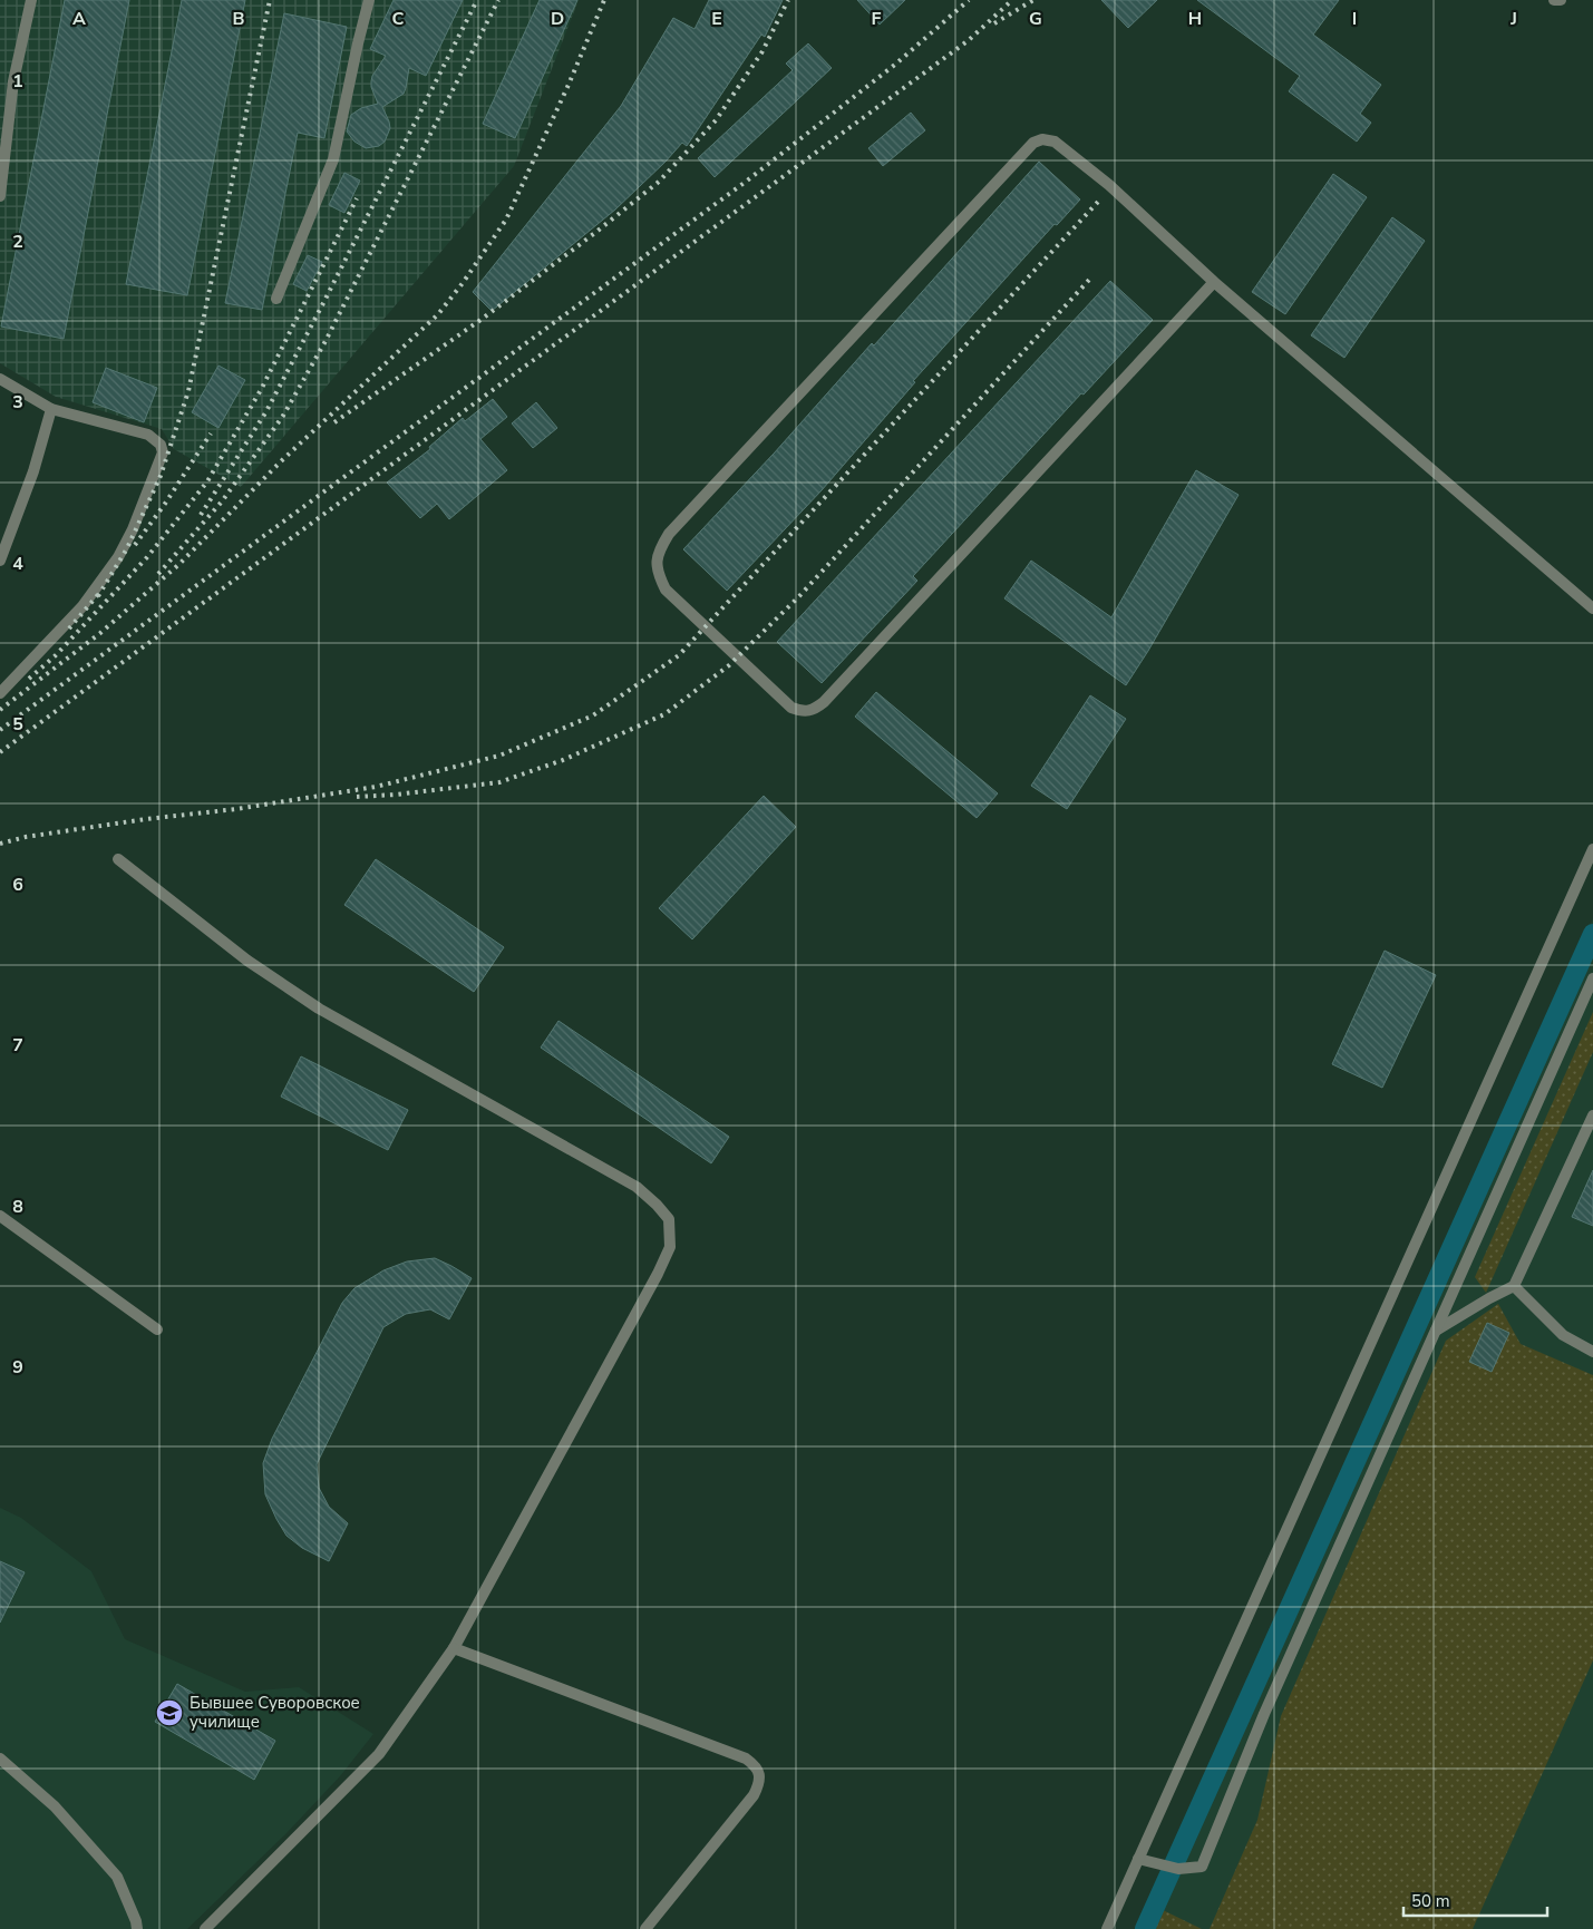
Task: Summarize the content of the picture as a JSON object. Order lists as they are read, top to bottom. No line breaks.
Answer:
{"places":{"school or university":["Бывшее Суворовское училище"]},"scale_bar":"50 m","grid":{"columns":["A","B","C","D","E","F","G","H","I","J"],"rows":["1","2","3","4","5","6","7","8","9"]}}
